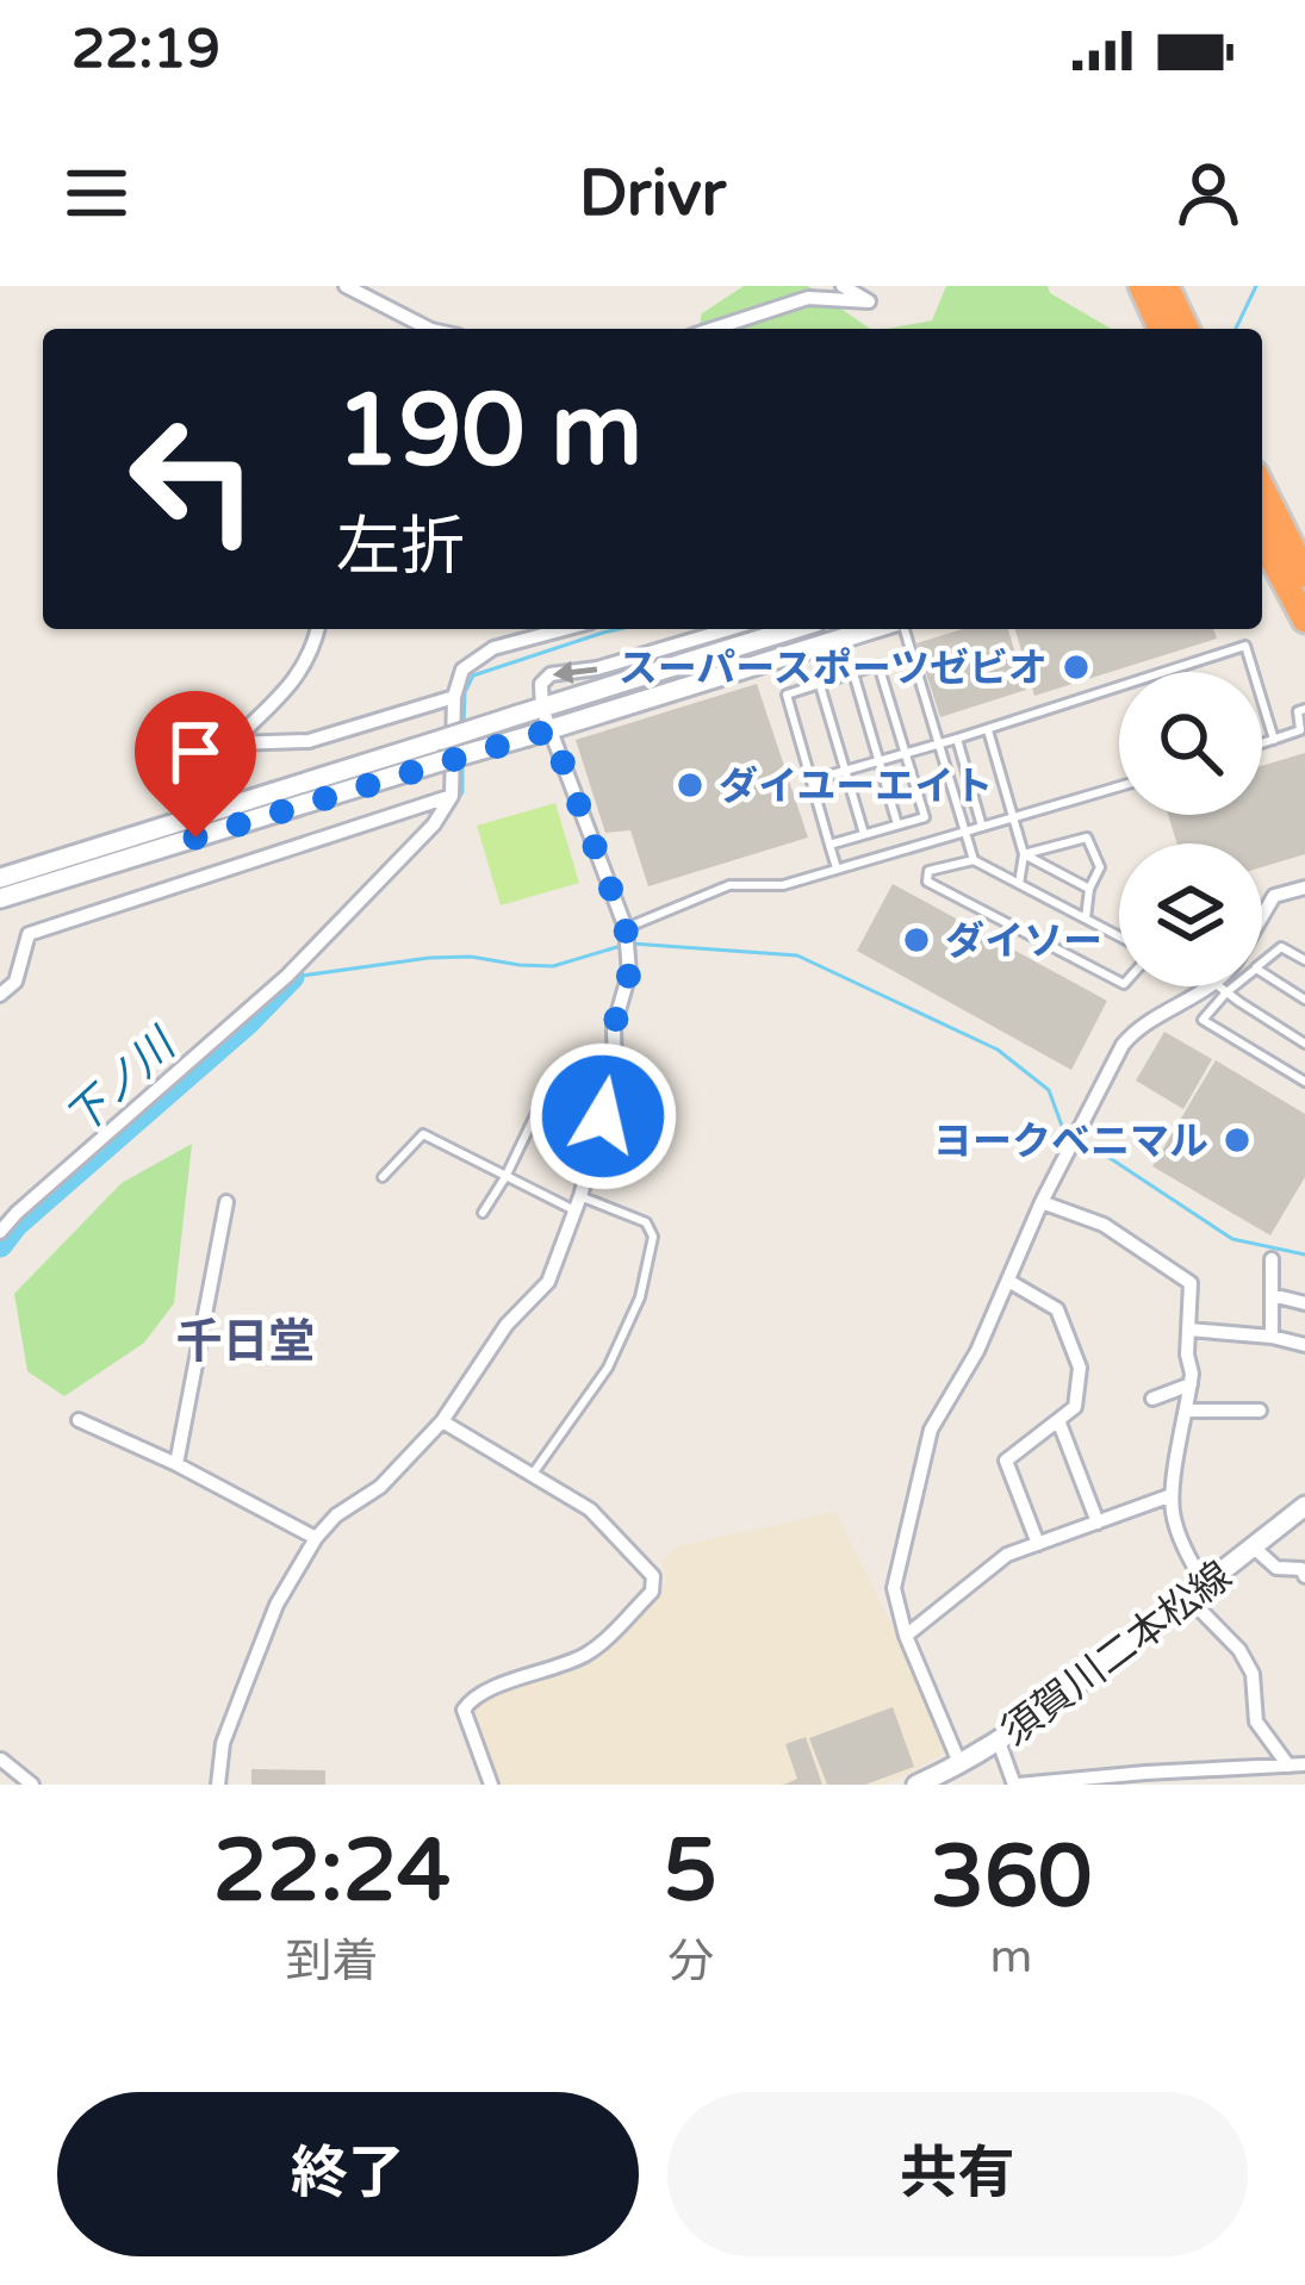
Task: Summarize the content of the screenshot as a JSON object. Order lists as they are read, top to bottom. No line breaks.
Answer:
{"streets":{"street":["須賀川二本松線"]},"districts":["千日堂"],"water":["下ノ川"],"places":["スーパースポーツゼビオ","ダイユーエイト","ダイソー","ヨークベニマル"],"page":{"status":"22:19","header":"Drivr","turn":["190 m","左折"],"eta":["22:24","到着","5","分","360","m"],"buttons":["終了","共有"]}}
